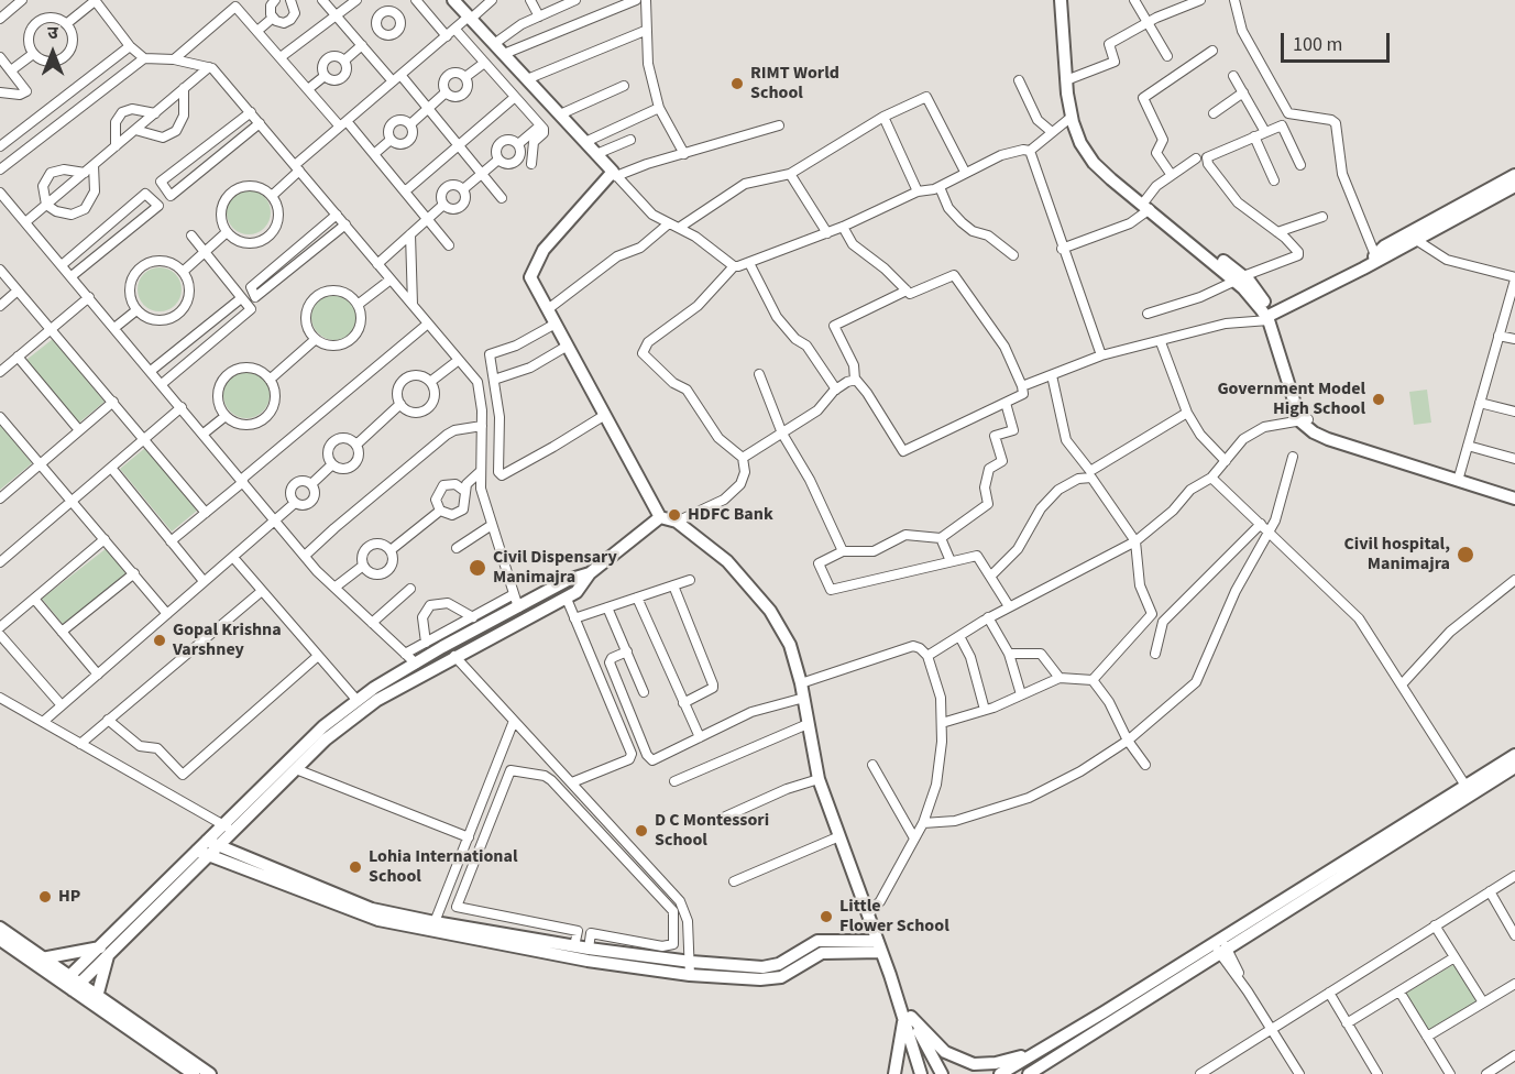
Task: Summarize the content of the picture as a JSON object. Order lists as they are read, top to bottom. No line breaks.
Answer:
{"places":["RIMT World School","Government Model High School","HDFC Bank","Civil hospital, Manimajra","Civil Dispensary Manimajra","Gopal Krishna Varshney","D C Montessori School","Lohia International School","HP","Little Flower School"],"scale_bar":"100 m","north":"top"}
